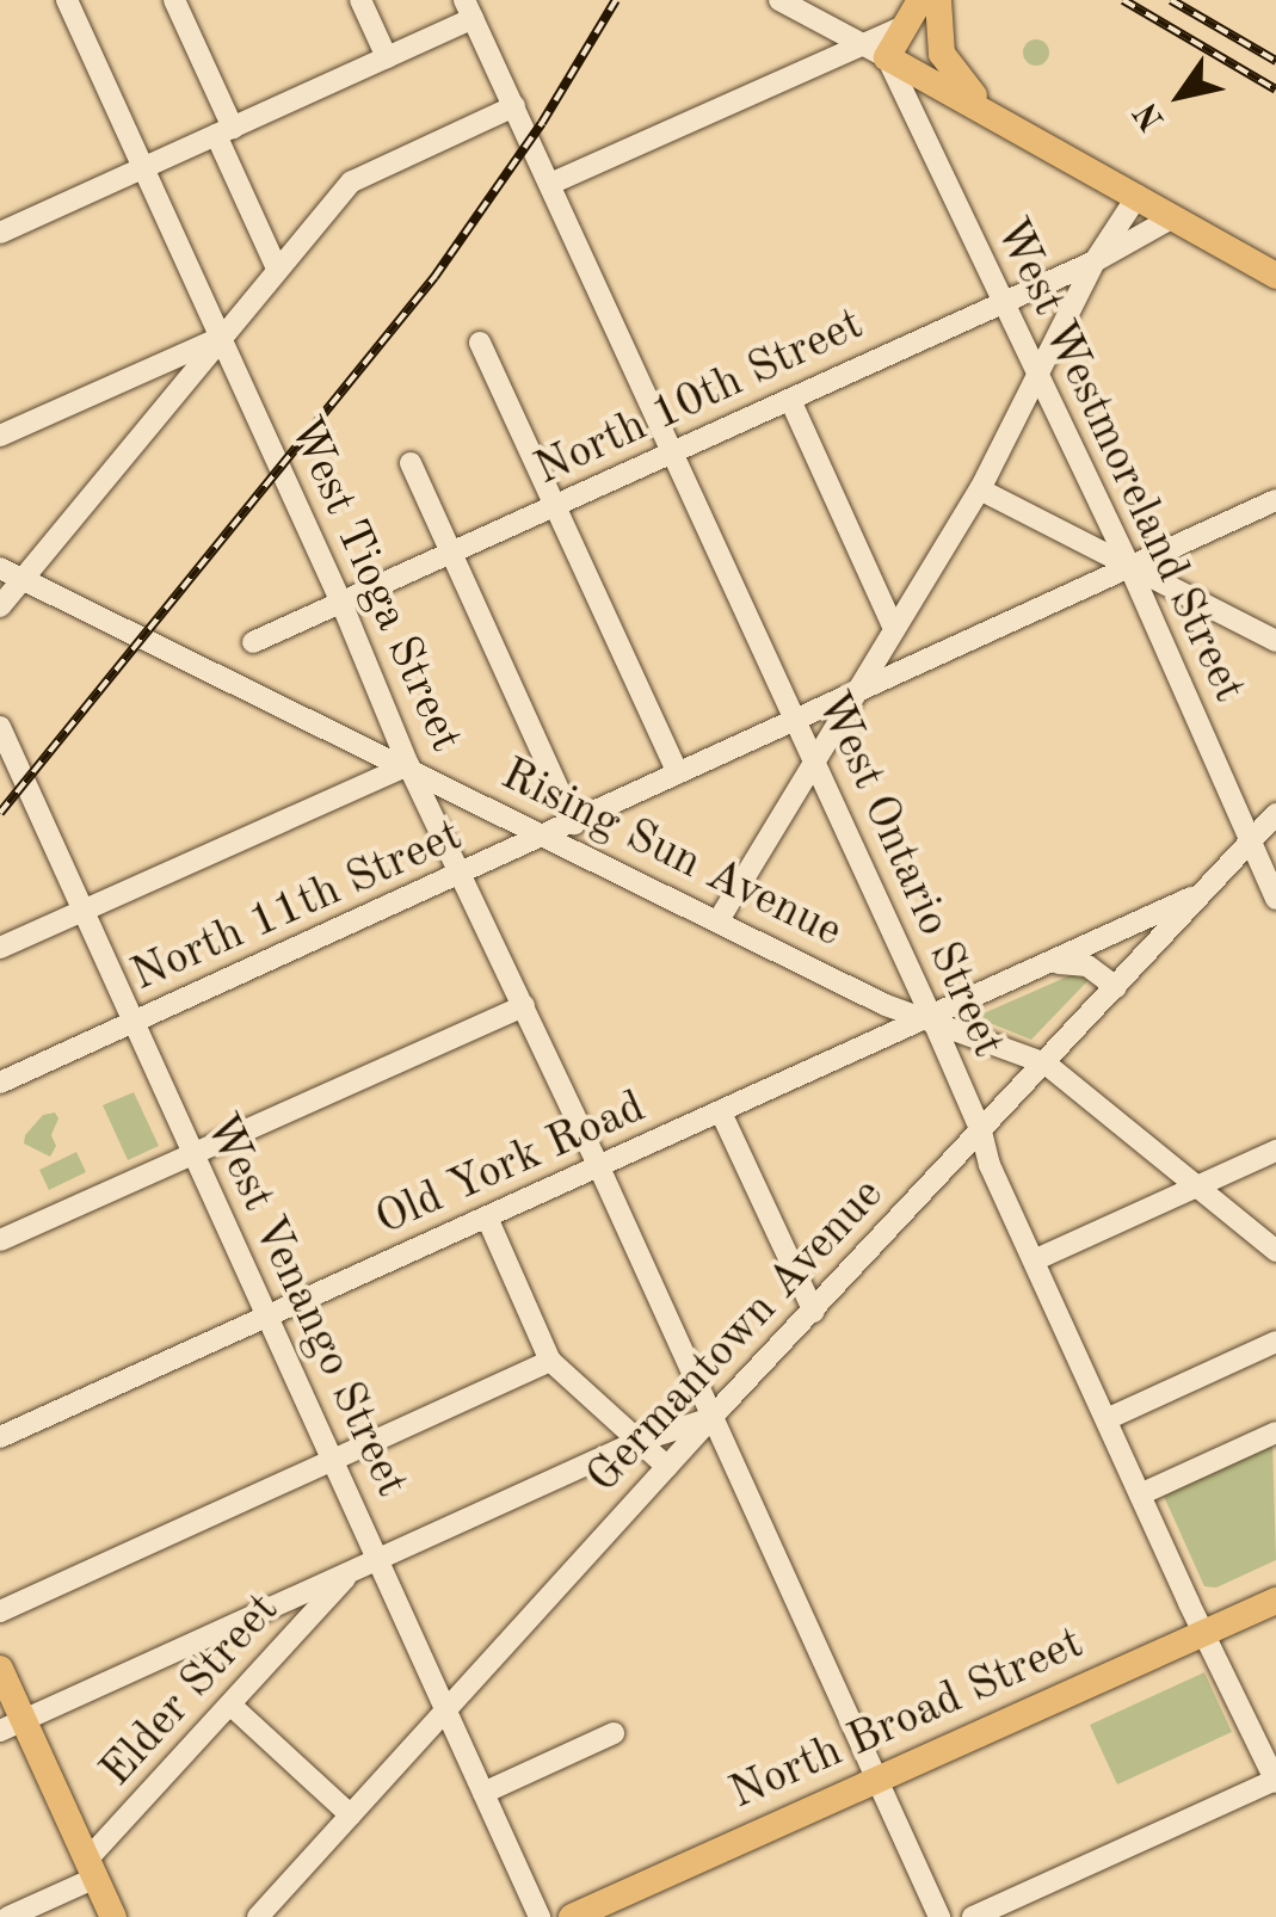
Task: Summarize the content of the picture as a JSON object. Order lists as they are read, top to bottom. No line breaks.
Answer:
{"streets":{"main road":["North Broad Street"],"street":["North 10th Street","West Westmoreland Street","West Tioga Street","Rising Sun Avenue","West Ontario Street","North 11th Street","Old York Road","West Venango Street","Germantown Avenue","Elder Street"]},"crossings":[["North 10th Street","West Westmoreland Street"],["North 10th Street","West Tioga Street"],["North 10th Street","West Ontario Street"],["West Westmoreland Street","North 11th Street"],["West Westmoreland Street","Germantown Avenue"],["West Tioga Street","Rising Sun Avenue"],["West Tioga Street","North 11th Street"],["West Tioga Street","Old York Road"],["West Tioga Street","Germantown Avenue"],["West Tioga Street","North Broad Street"],["Rising Sun Avenue","West Ontario Street"],["Rising Sun Avenue","North 11th Street"],["Rising Sun Avenue","Old York Road"],["Rising Sun Avenue","Germantown Avenue"],["West Ontario Street","North 11th Street"],["West Ontario Street","Old York Road"],["West Ontario Street","Germantown Avenue"],["West Ontario Street","North Broad Street"],["North 11th Street","West Venango Street"],["Old York Road","West Venango Street"],["Old York Road","Germantown Avenue"],["West Venango Street","Germantown Avenue"]],"north":"bottom left"}
